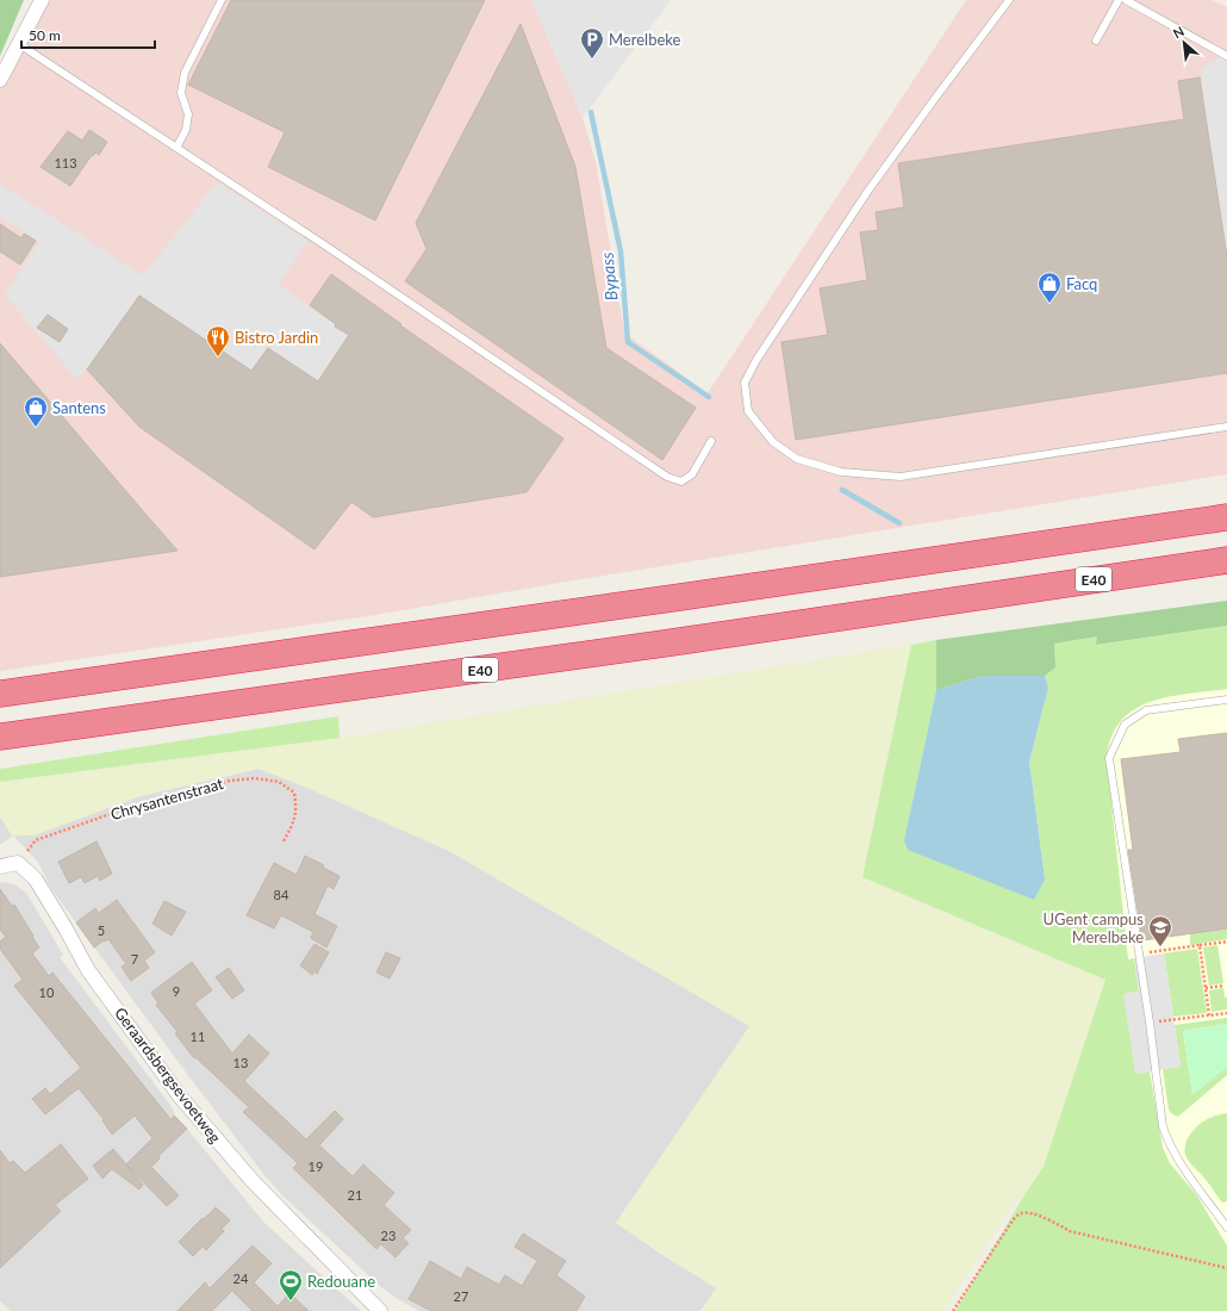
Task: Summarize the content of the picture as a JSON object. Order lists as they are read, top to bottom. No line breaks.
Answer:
{"streets":{"highway":["E40"],"street":["Geraardsbergsevoetweg"],"path":["Chrysantenstraat"]},"crossings":[["Chrysantenstraat","Geraardsbergsevoetweg"]],"water":["Bypass"],"places":{"parking":["Merelbeke"],"shop":["Facq","Santens"],"restaurant":["Bistro Jardin"],"school or university":["UGent campus Merelbeke"],"sports":["Redouane"]},"house_numbers":["113","84","5","7","9","10","11","13","19","21","23","24","27"],"scale_bar":"50 m","north":"top left"}
